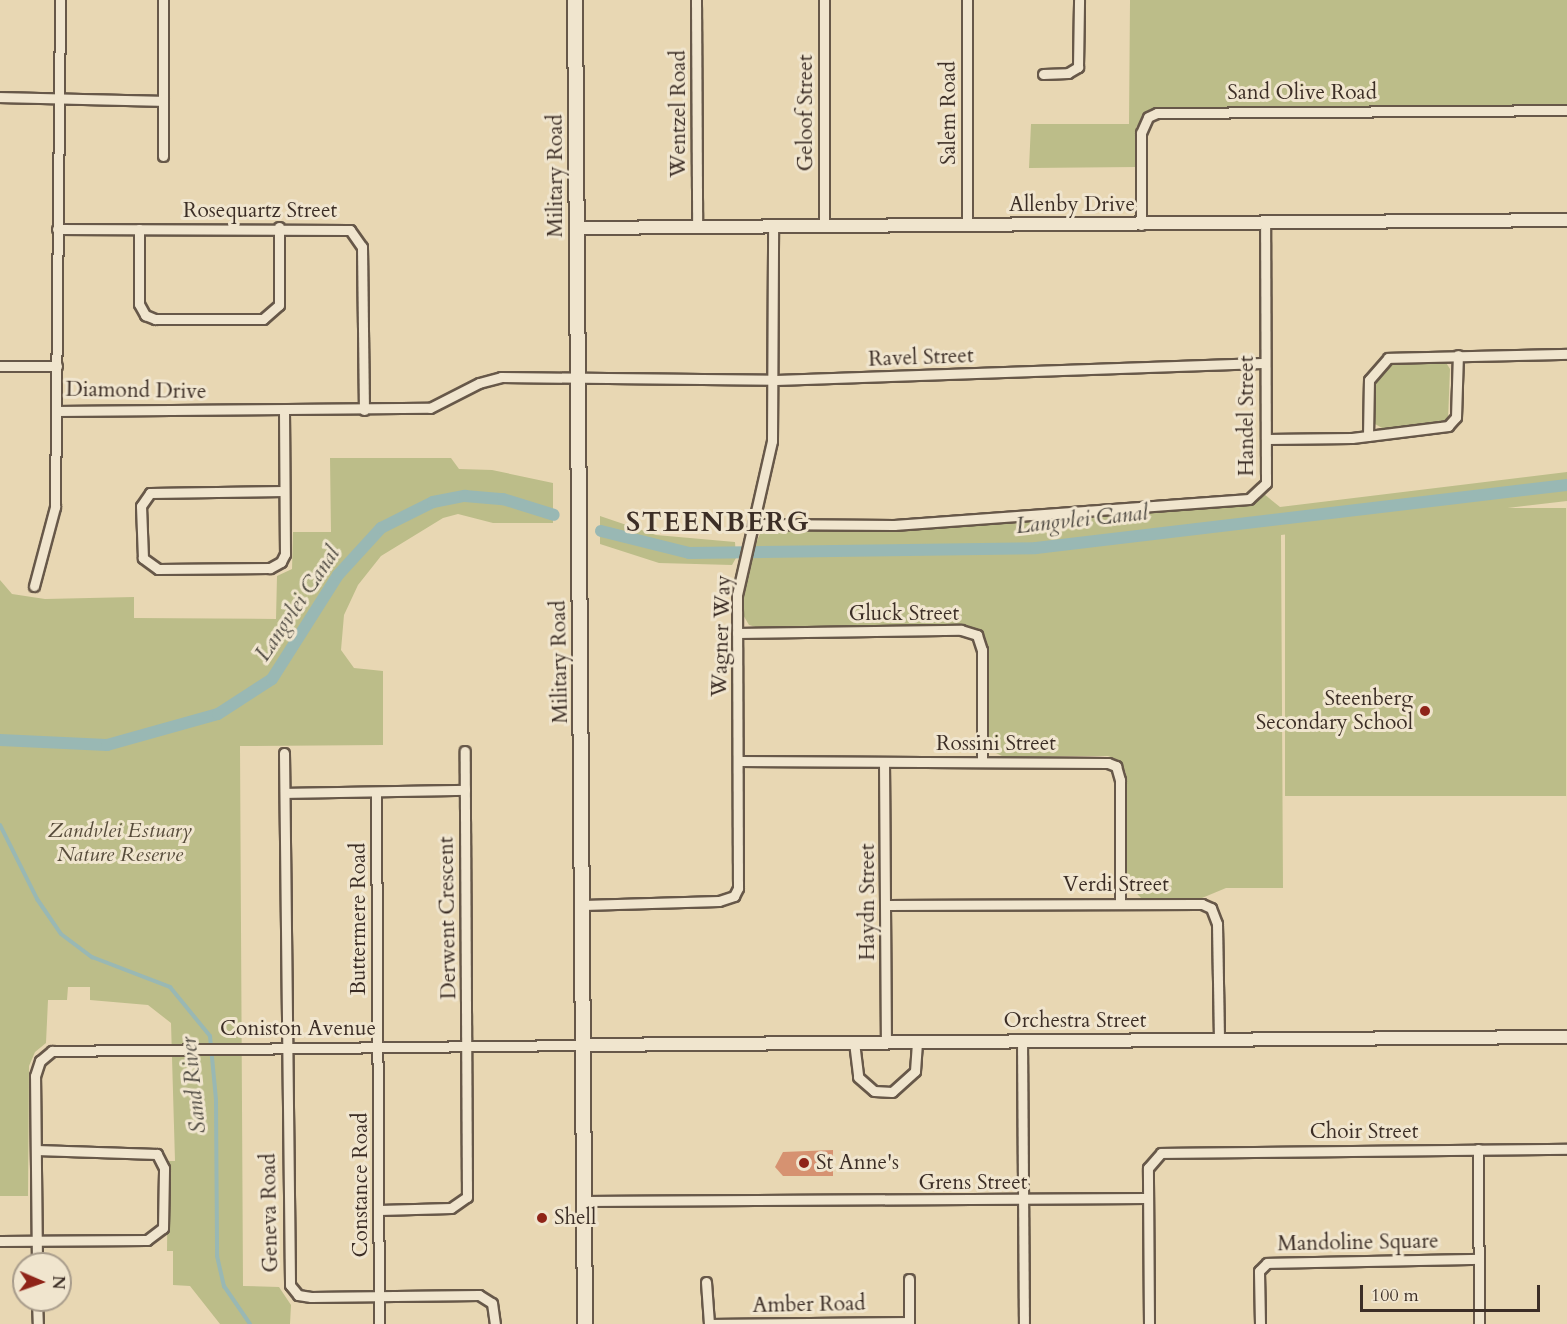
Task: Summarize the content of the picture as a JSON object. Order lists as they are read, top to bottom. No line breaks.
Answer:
{"streets":{"main road":["Military Road"],"street":["Sand Olive Road","Geloof Street","Salem Road","Wentzel Road","Allenby Drive","Rosequartz Street","Ravel Street","Diamond Drive","Handel Street","Gluck Street","Wagner Way","Rossini Street","Verdi Street","Haydn Street","Derwent Crescent","Buttermere Road","Orchestra Street","Coniston Avenue","Choir Street","Grens Street","Constance Road","Geneva Road","Mandoline Square","Amber Road"]},"crossings":[["Sand Olive Road","Allenby Drive"],["Geloof Street","Allenby Drive"],["Salem Road","Allenby Drive"],["Wentzel Road","Allenby Drive"],["Military Road","Allenby Drive"],["Military Road","Ravel Street"],["Military Road","Diamond Drive"],["Military Road","Wagner Way"],["Military Road","Orchestra Street"],["Military Road","Coniston Avenue"],["Military Road","Grens Street"],["Allenby Drive","Handel Street"],["Allenby Drive","Wagner Way"],["Rosequartz Street","Diamond Drive"],["Ravel Street","Diamond Drive"],["Ravel Street","Handel Street"],["Ravel Street","Wagner Way"],["Handel Street","Wagner Way"],["Gluck Street","Wagner Way"],["Gluck Street","Rossini Street"],["Wagner Way","Rossini Street"],["Rossini Street","Verdi Street"],["Rossini Street","Haydn Street"],["Verdi Street","Haydn Street"],["Verdi Street","Orchestra Street"],["Haydn Street","Orchestra Street"],["Derwent Crescent","Coniston Avenue"],["Derwent Crescent","Constance Road"],["Buttermere Road","Coniston Avenue"],["Buttermere Road","Constance Road"],["Orchestra Street","Coniston Avenue"],["Coniston Avenue","Constance Road"],["Coniston Avenue","Geneva Road"],["Choir Street","Grens Street"],["Constance Road","Geneva Road"]],"districts":["STEENBERG"],"water":["Langvlei Canal","Sand River"],"parks":["Zandvlei Estuary Nature Reserve"],"places":["Steenberg Secondary School","St Anne's","Shell"],"scale_bar":"100 m","north":"right"}
